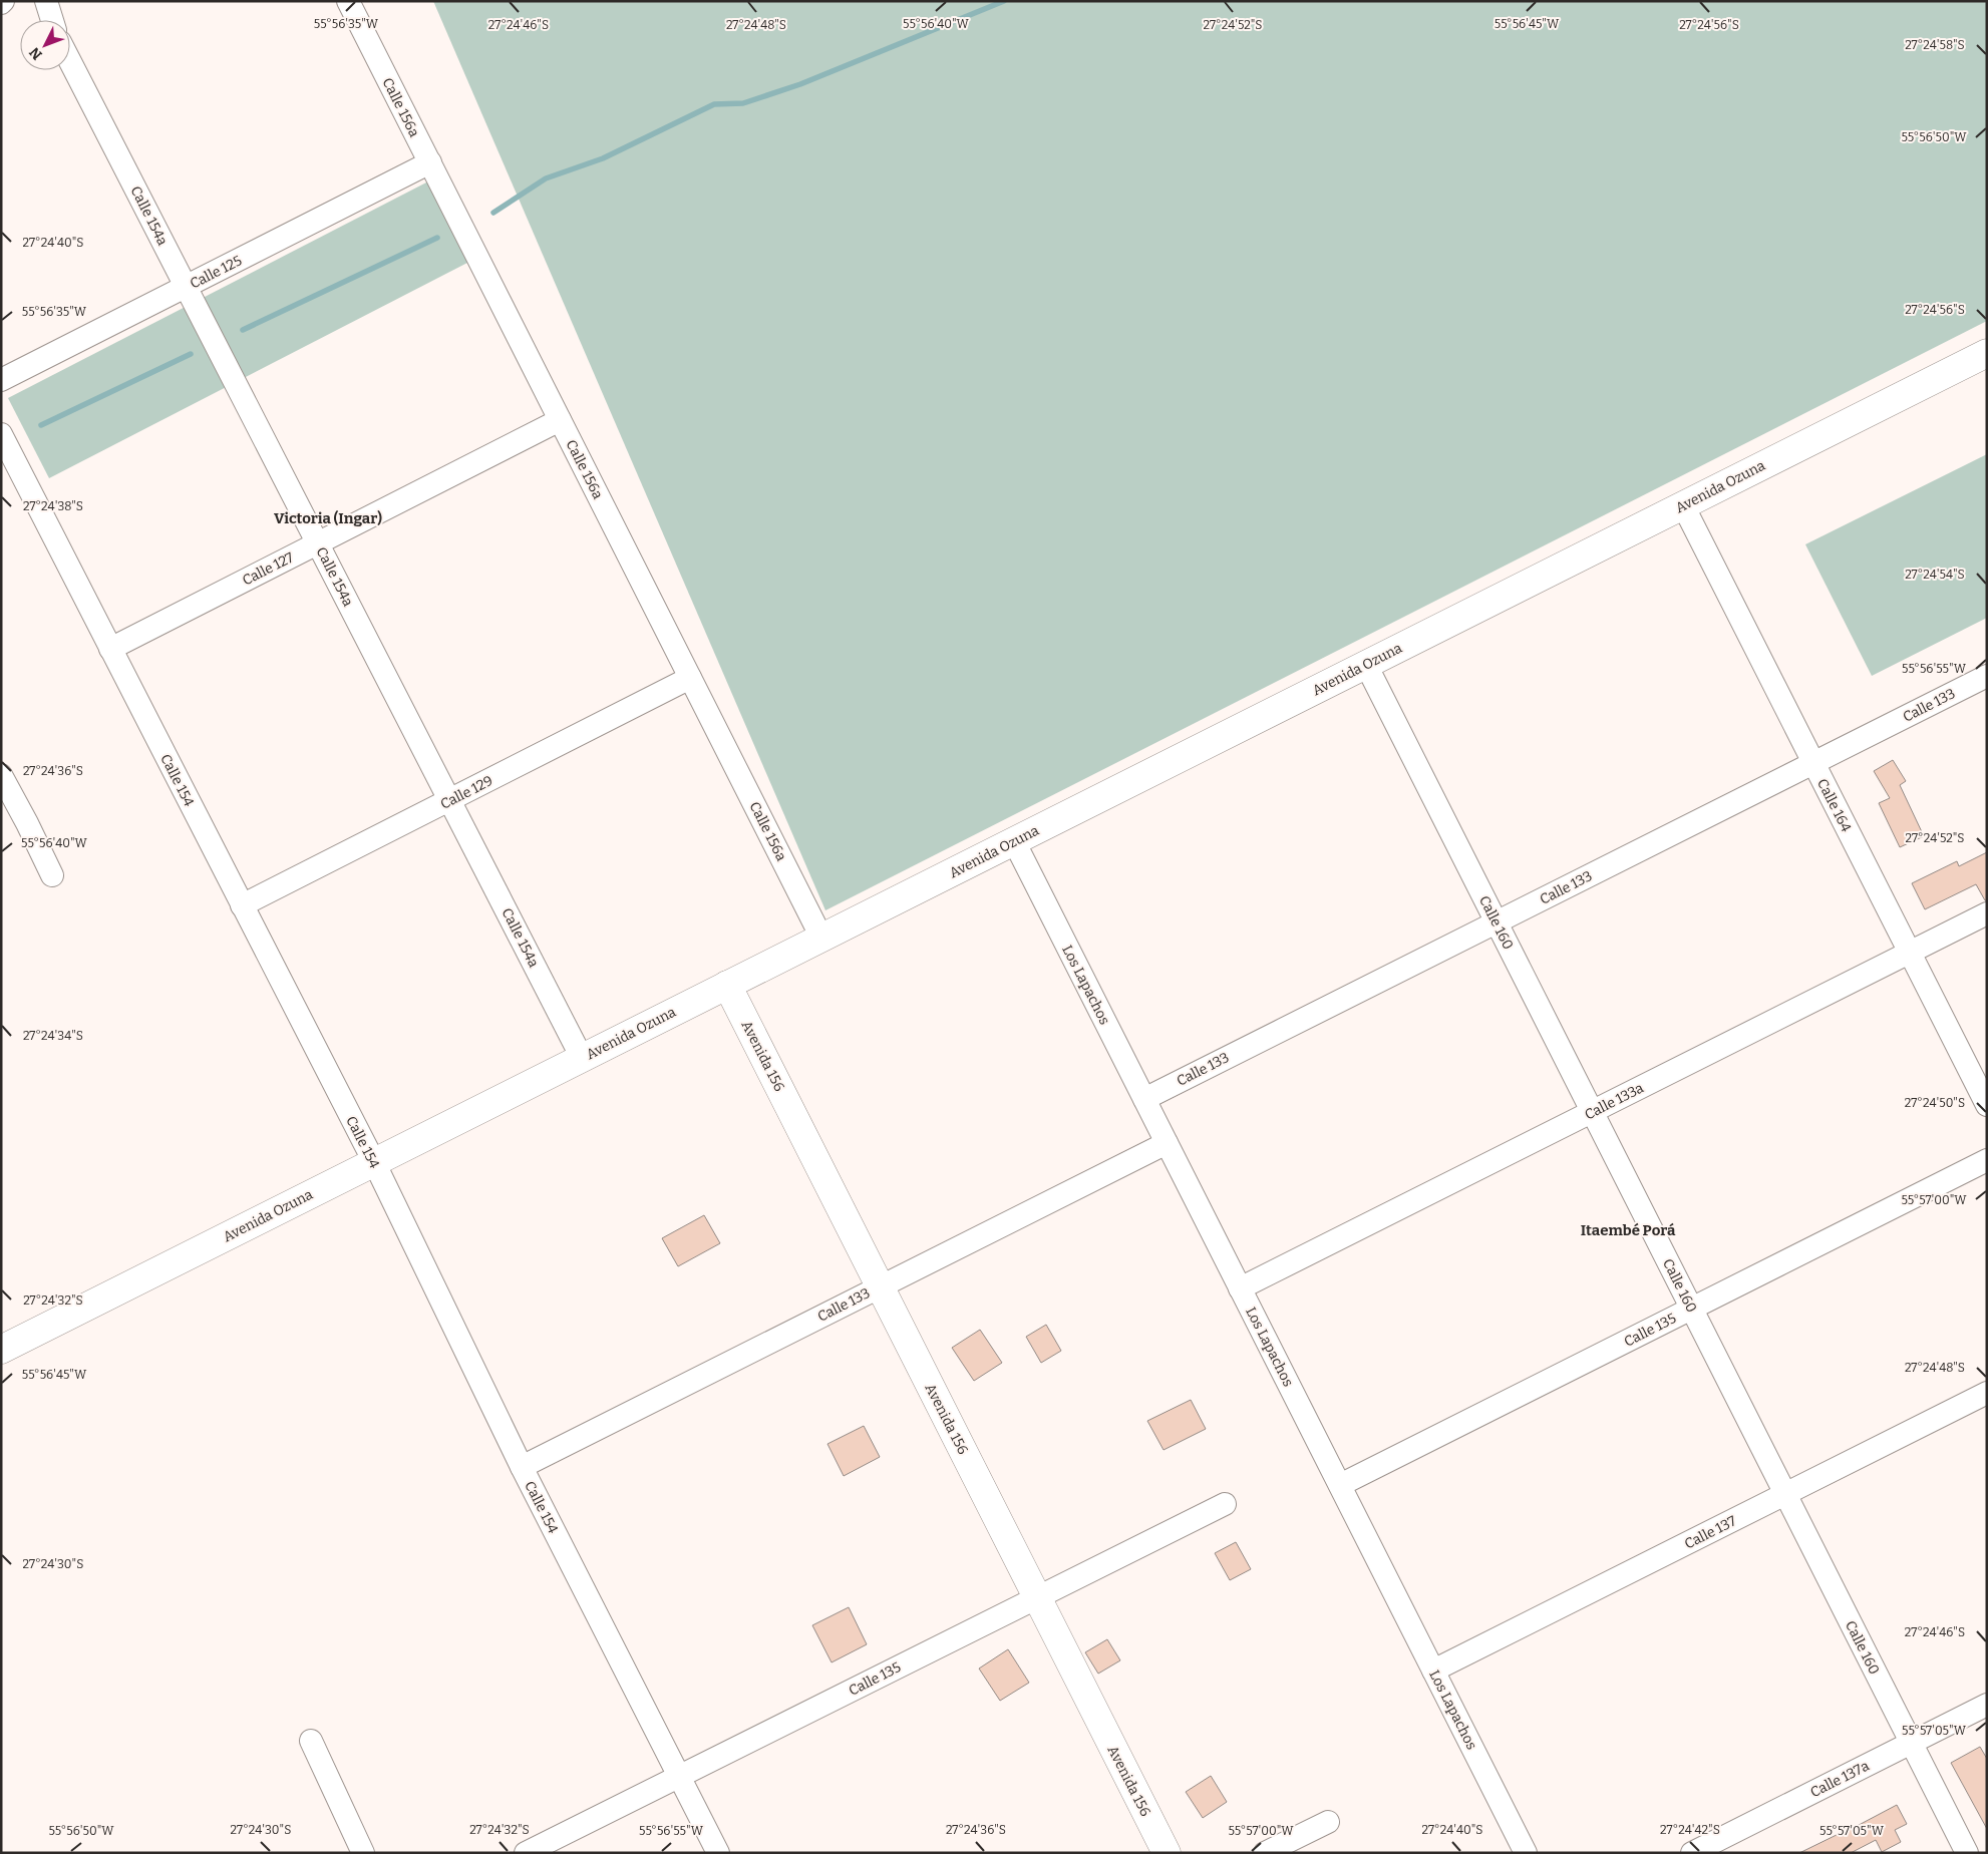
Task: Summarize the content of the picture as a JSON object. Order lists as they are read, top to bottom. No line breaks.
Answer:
{"streets":{"main road":["Avenida Ozuna","Avenida 156"],"street":["Calle 156a","Calle 154a","Calle 125","Calle 127","Calle 133","Calle 154","Calle 129","Calle 164","Calle 160","Los Lapachos","Calle 133a","Calle 135","Calle 137","Calle 137a"]},"crossings":[["Calle 156a","Calle 125"],["Calle 156a","Avenida Ozuna"],["Calle 156a","Calle 127"],["Calle 156a","Calle 129"],["Calle 154a","Calle 125"],["Calle 154a","Avenida Ozuna"],["Calle 154a","Calle 127"],["Calle 154a","Calle 129"],["Avenida Ozuna","Calle 154"],["Avenida Ozuna","Calle 164"],["Avenida Ozuna","Calle 160"],["Avenida Ozuna","Los Lapachos"],["Avenida Ozuna","Avenida 156"],["Calle 127","Calle 154"],["Calle 133","Calle 154"],["Calle 133","Calle 164"],["Calle 133","Calle 160"],["Calle 133","Los Lapachos"],["Calle 133","Avenida 156"],["Calle 154","Calle 129"],["Calle 154","Calle 135"],["Calle 164","Calle 133a"],["Calle 160","Calle 133a"],["Calle 160","Calle 135"],["Calle 160","Calle 137"],["Calle 160","Calle 137a"],["Los Lapachos","Calle 133a"],["Los Lapachos","Calle 135"],["Los Lapachos","Calle 137"],["Avenida 156","Calle 135"]],"districts":["Victoria (Ingar)","Itaembé Porá"],"north":"bottom left","coordinates":["55°56'35\"W","55°56'40\"W","55°56'45\"W","27°24'56\"S","27°24'46\"S","27°24'48\"S","27°24'52\"S","27°24'58\"S","55°56'50\"W","27°24'40\"S","27°24'38\"S","27°24'54\"S","55°56'55\"W","27°24'36\"S","27°24'34\"S","27°24'50\"S","55°57'00\"W","27°24'32\"S","27°24'30\"S","55°57'05\"W","27°24'42\"S"]}
